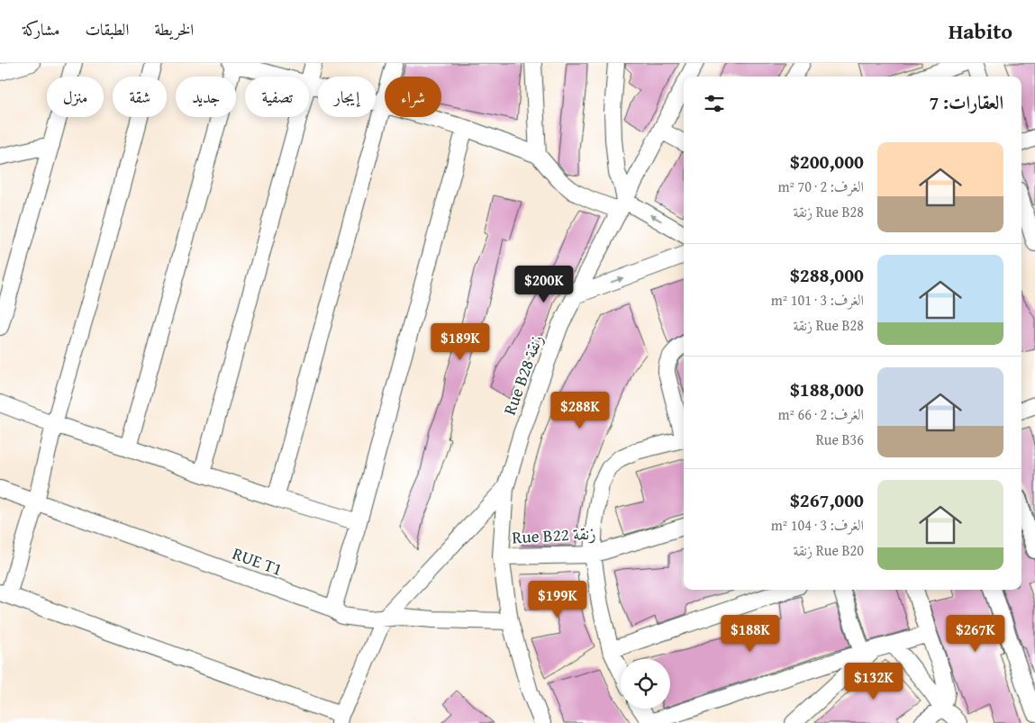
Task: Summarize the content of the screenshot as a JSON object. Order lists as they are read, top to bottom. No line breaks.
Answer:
{"streets":{"street":["Rue B28 زنقة","Rue B22 زنقة","RUE T1"]},"crossings":[["Rue B28 زنقة","Rue B22 زنقة"],["Rue B28 زنقة","RUE T1"]],"page":{"header":"Habito","nav":["الخريطة","الطبقات","مشاركة"],"chip":["شراء","إيجار","تصفية","جديد","شقة","منزل"],"heading":"العقارات: 7","list":[{"name":"$200,000","note":"الغرف: 2 · 70 m² · Rue B28 زنقة"},{"name":"$288,000","note":"الغرف: 3 · 101 m² · Rue B28 زنقة"},{"name":"$188,000","note":"الغرف: 2 · 66 m² · Rue B36"},{"name":"$267,000","note":"الغرف: 3 · 104 m² · Rue B20 زنقة"}],"price":["$200K","$189K","$288K","$199K","$188K","$267K","$132K"]}}
